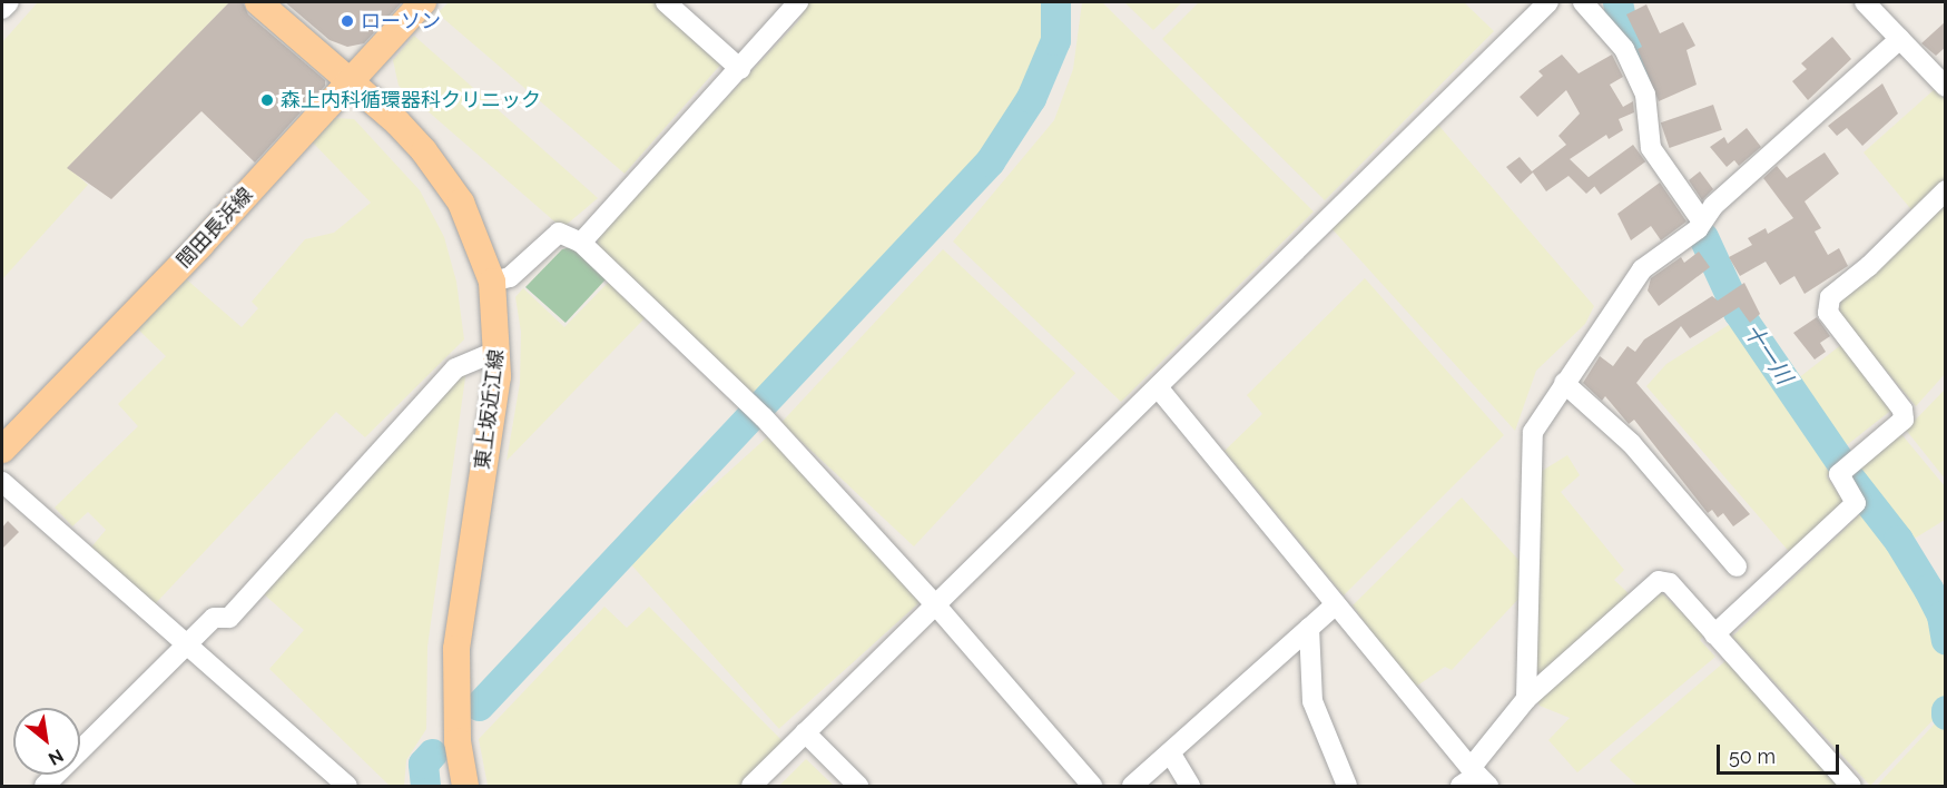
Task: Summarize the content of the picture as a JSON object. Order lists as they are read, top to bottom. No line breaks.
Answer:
{"streets":{"main road":["間田長浜線","東上坂近江線"]},"crossings":[["間田長浜線","東上坂近江線"]],"water":["十一川"],"places":["ローソン","森上内科循環器科クリニック"],"scale_bar":"50 m","north":"bottom right"}
